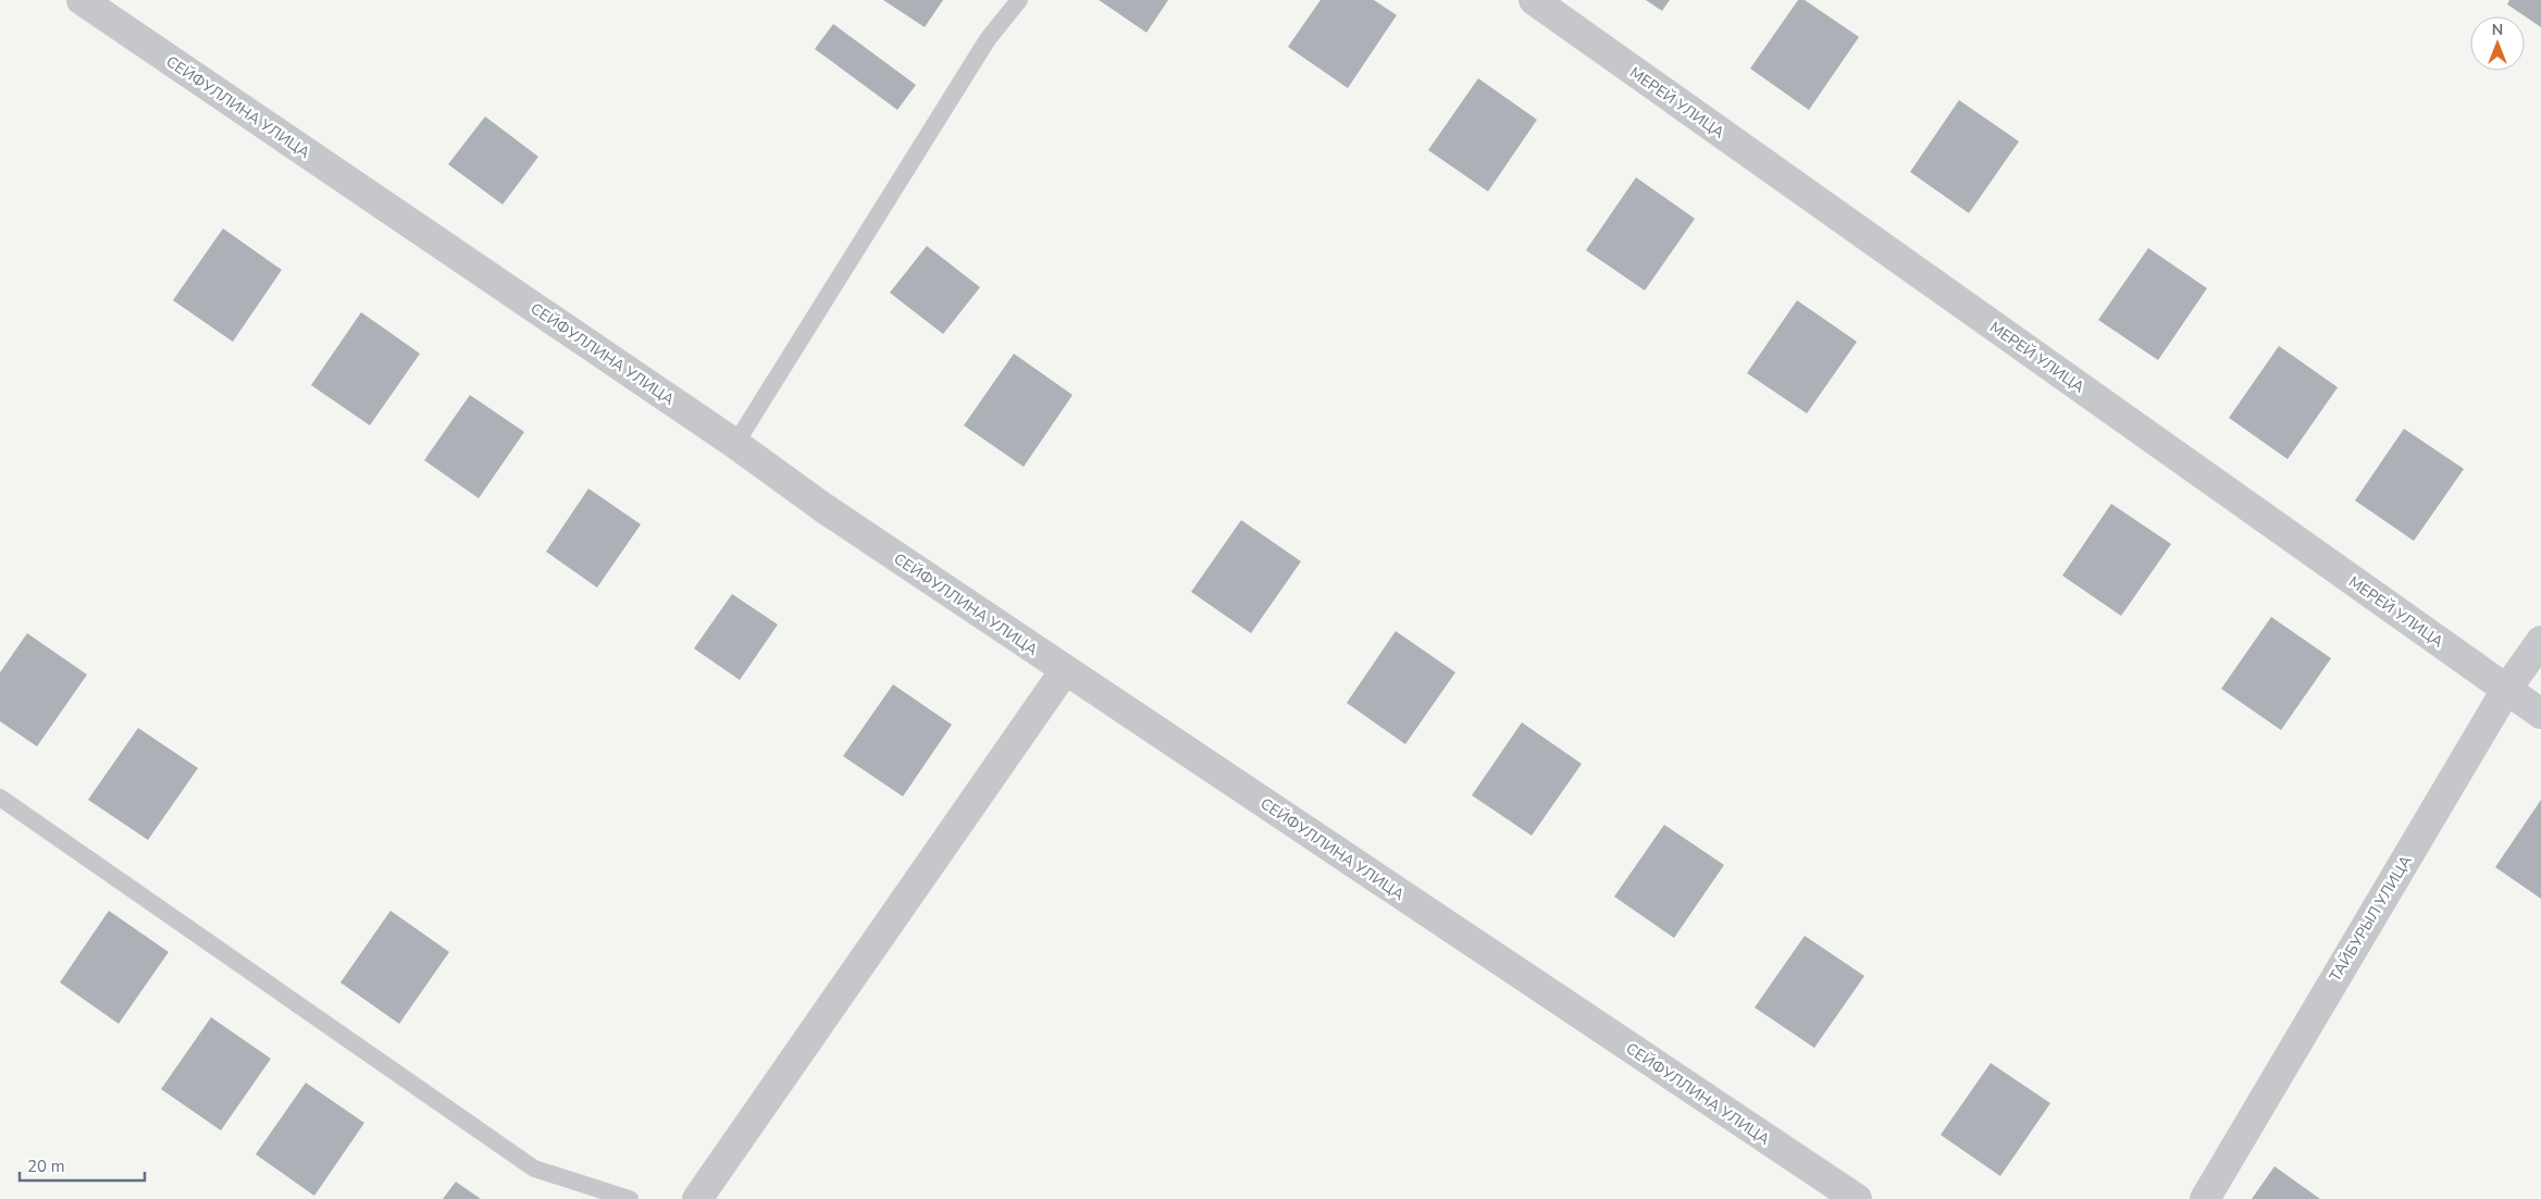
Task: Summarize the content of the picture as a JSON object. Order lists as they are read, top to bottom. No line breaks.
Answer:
{"streets":{"street":["МЕРЕЙ УЛИЦА","СЕЙФУЛЛИНА УЛИЦА","ТАЙБУРЫЛ УЛИЦА"]},"crossings":[["МЕРЕЙ УЛИЦА","ТАЙБУРЫЛ УЛИЦА"]],"scale_bar":"20 m","north":"top"}
